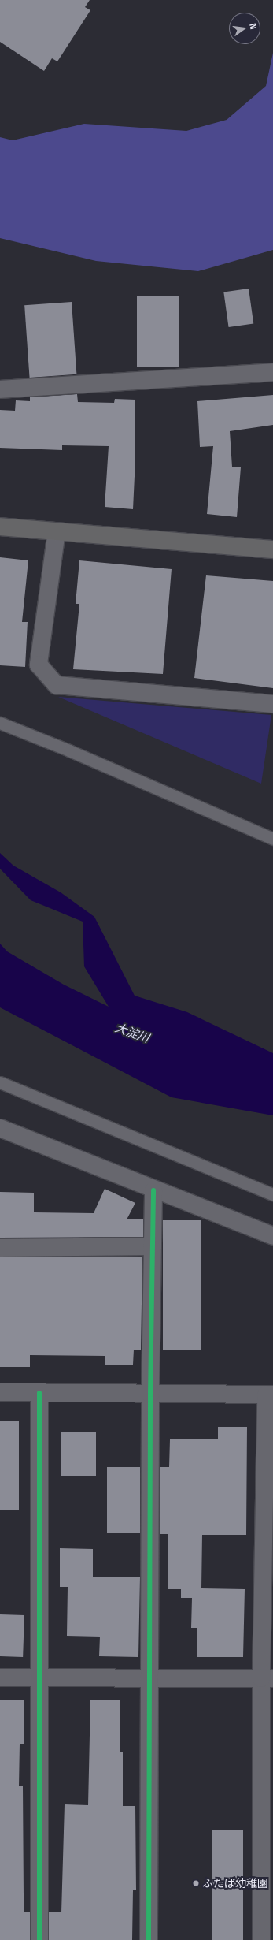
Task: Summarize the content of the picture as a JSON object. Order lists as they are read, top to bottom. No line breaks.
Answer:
{"water":["大淀川"],"places":["ふたば幼稚園"],"north":"right"}
